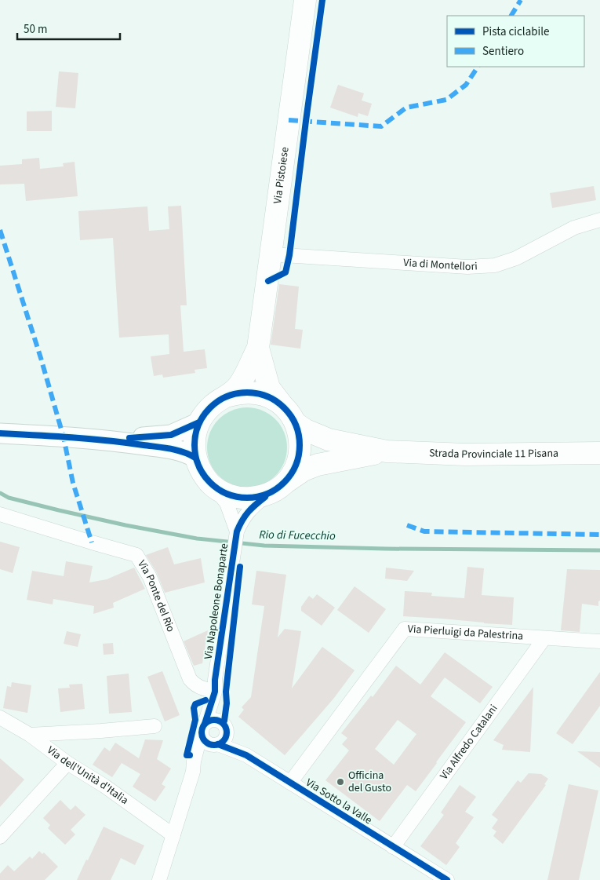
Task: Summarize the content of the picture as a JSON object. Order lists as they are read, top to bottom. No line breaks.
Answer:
{"streets":{"main road":["Via Pistoiese","Strada Provinciale 11 Pisana"],"street":["Via di Montellori","Via Ponte del Rio","Via Napoleone Bonaparte","Via Pierluigi da Palestrina","Via Alfredo Catalani","Via dell'Unità d'Italia","Via Sotto la Valle"]},"crossings":[["Via Pistoiese","Via di Montellori"],["Via Pistoiese","Strada Provinciale 11 Pisana"],["Via Pistoiese","Via Napoleone Bonaparte"],["Strada Provinciale 11 Pisana","Via Napoleone Bonaparte"],["Via Ponte del Rio","Via Napoleone Bonaparte"],["Via Napoleone Bonaparte","Via dell'Unità d'Italia"],["Via Napoleone Bonaparte","Via Sotto la Valle"],["Via Pierluigi da Palestrina","Via Alfredo Catalani"],["Via Pierluigi da Palestrina","Via Sotto la Valle"],["Via Alfredo Catalani","Via Sotto la Valle"]],"water":["Rio di Fucecchio"],"places":["Officina del Gusto"],"legend":["Pista ciclabile","Sentiero"],"scale_bar":"50 m"}
